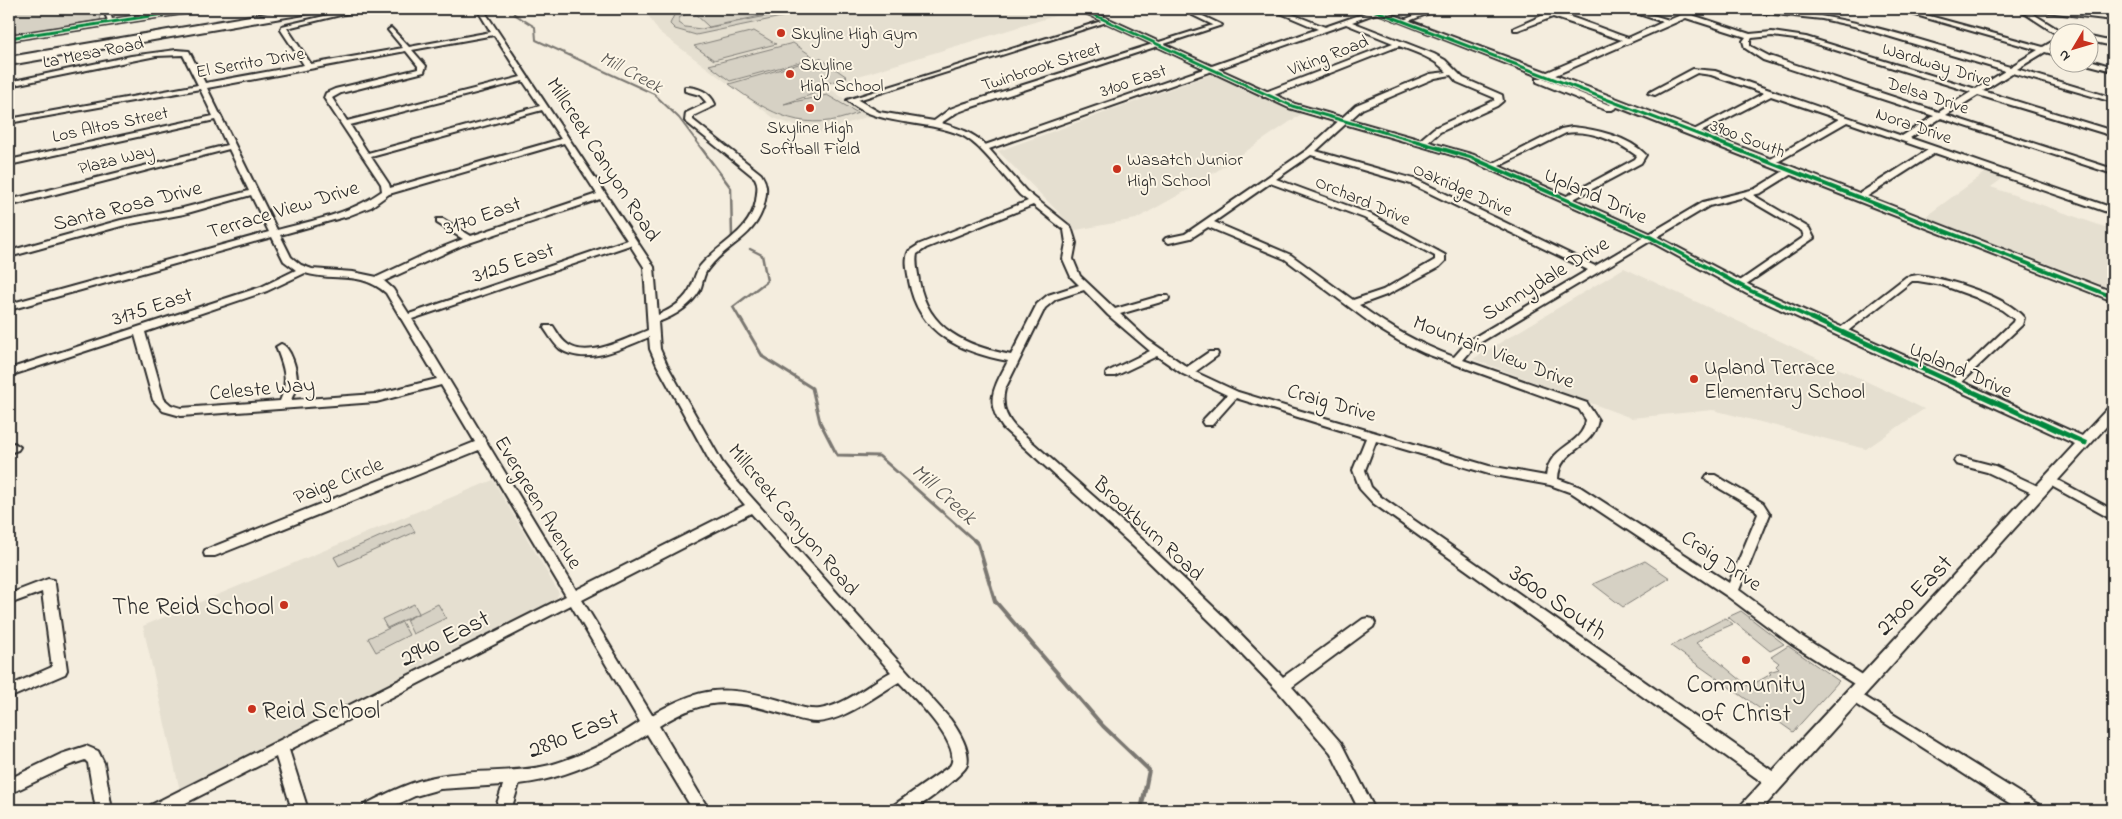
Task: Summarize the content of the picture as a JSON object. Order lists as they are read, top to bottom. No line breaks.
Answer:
{"streets":{"main road":["3900 South"],"street":["La Mesa Road","Viking Road","El Serrito Drive","Wardway Drive","Twinbrook Street","3100 East","Delsa Drive","Los Altos Street","Nora Drive","Plaza Way","Millcreek Canyon Road","Oakridge Drive","Upland Drive","Orchard Drive","Santa Rosa Drive","Terrace View Drive","3170 East","3125 East","Sunnydale Drive","3175 East","Mountain View Drive","Celeste Way","Craig Drive","Paige Circle","Evergreen Avenue","Brookburn Road","2700 East","3600 South","2940 East","2890 East"]},"crossings":[["La Mesa Road","El Serrito Drive"],["Viking Road","Upland Drive"],["El Serrito Drive","Millcreek Canyon Road"],["Wardway Drive","Delsa Drive"],["Twinbrook Street","Upland Drive"],["Twinbrook Street","Craig Drive"],["3100 East","3900 South"],["3100 East","Upland Drive"],["3100 East","Craig Drive"],["3900 South","Sunnydale Drive"],["Millcreek Canyon Road","Terrace View Drive"],["Millcreek Canyon Road","3170 East"],["Millcreek Canyon Road","3125 East"],["Millcreek Canyon Road","2940 East"],["Millcreek Canyon Road","2890 East"],["Oakridge Drive","Sunnydale Drive"],["Upland Drive","Sunnydale Drive"],["Upland Drive","Craig Drive"],["Upland Drive","2700 East"],["Orchard Drive","Mountain View Drive"],["3170 East","Evergreen Avenue"],["3125 East","Evergreen Avenue"],["Sunnydale Drive","Mountain View Drive"],["3175 East","Celeste Way"],["Mountain View Drive","Craig Drive"],["Celeste Way","Evergreen Avenue"],["Craig Drive","Brookburn Road"],["Craig Drive","2700 East"],["Craig Drive","3600 South"],["Paige Circle","Evergreen Avenue"],["Evergreen Avenue","2940 East"],["Evergreen Avenue","2890 East"],["2700 East","3600 South"]],"water":["Mill Creek"],"places":["Skyline High Gym","Skyline High School","Skyline High Softball Field","Wasatch Junior High School","Upland Terrace Elementary School","The Reid School","Community of Christ","Reid School"],"north":"bottom left"}
